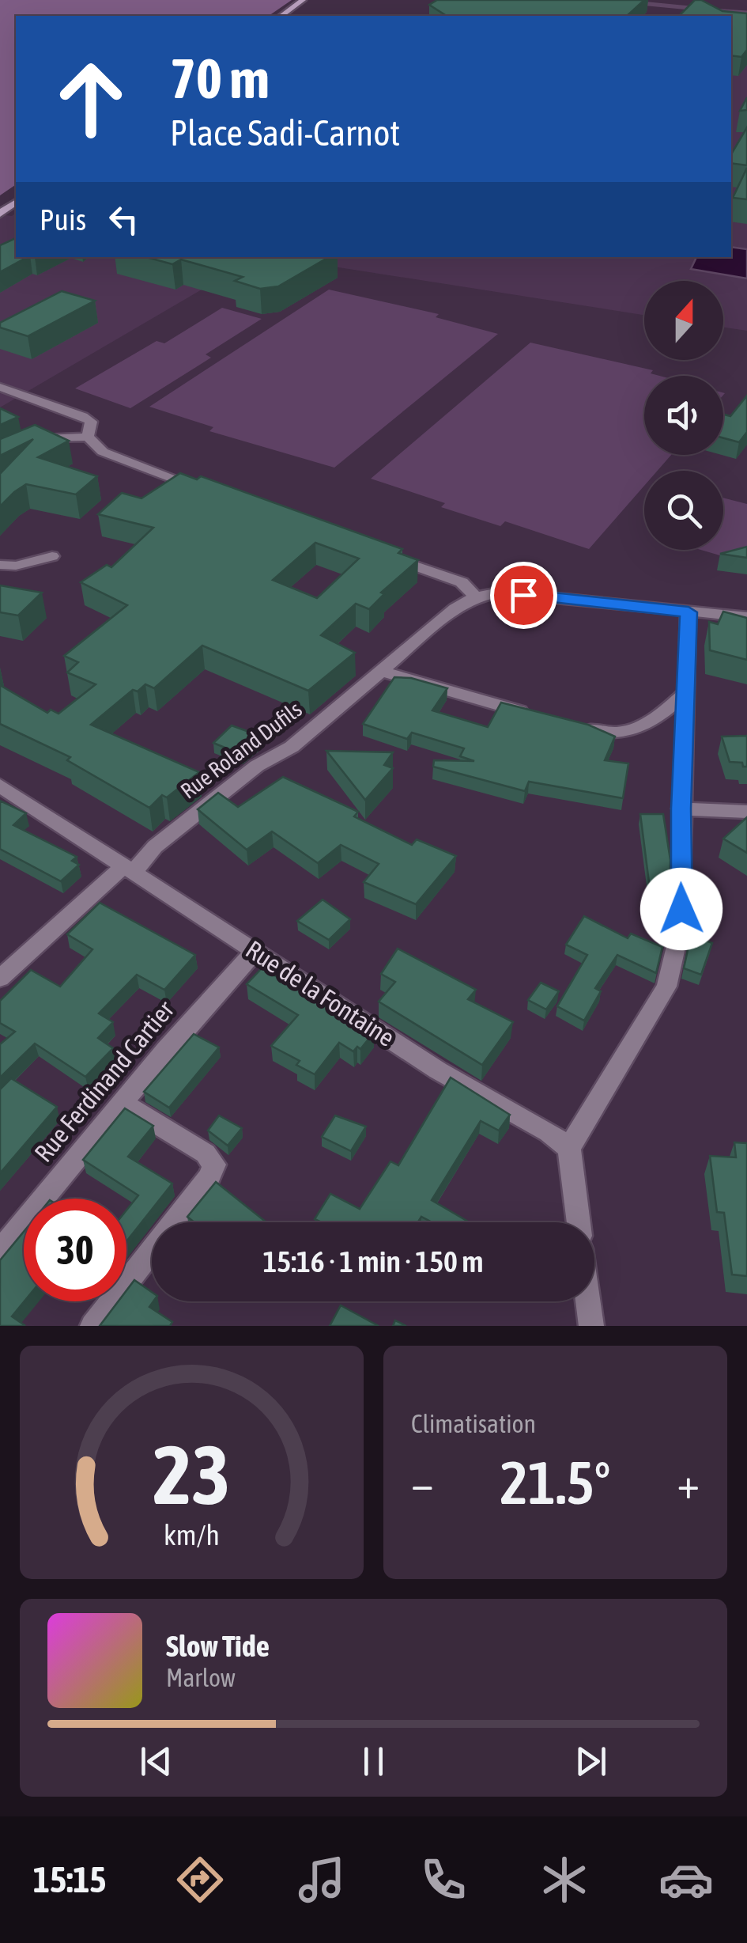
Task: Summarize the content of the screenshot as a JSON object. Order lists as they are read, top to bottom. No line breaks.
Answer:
{"streets":{"street":["Rue Roland Dufils","Rue de la Fontaine","Rue Ferdinand Cartier"]},"crossings":[["Rue Roland Dufils","Rue de la Fontaine"],["Rue de la Fontaine","Rue Ferdinand Cartier"]],"north":"top","page":{"turn":["70 m","Place Sadi-Carnot"],"then":"Puis","limit":"30","trip":"15:16 · 1 min · 150 m","tile":"Climatisation","heat":["−","21.5°","+"],"song":["Slow Tide","Marlow"],"tabs":"15:15","gauge":["23","km/h"]}}
